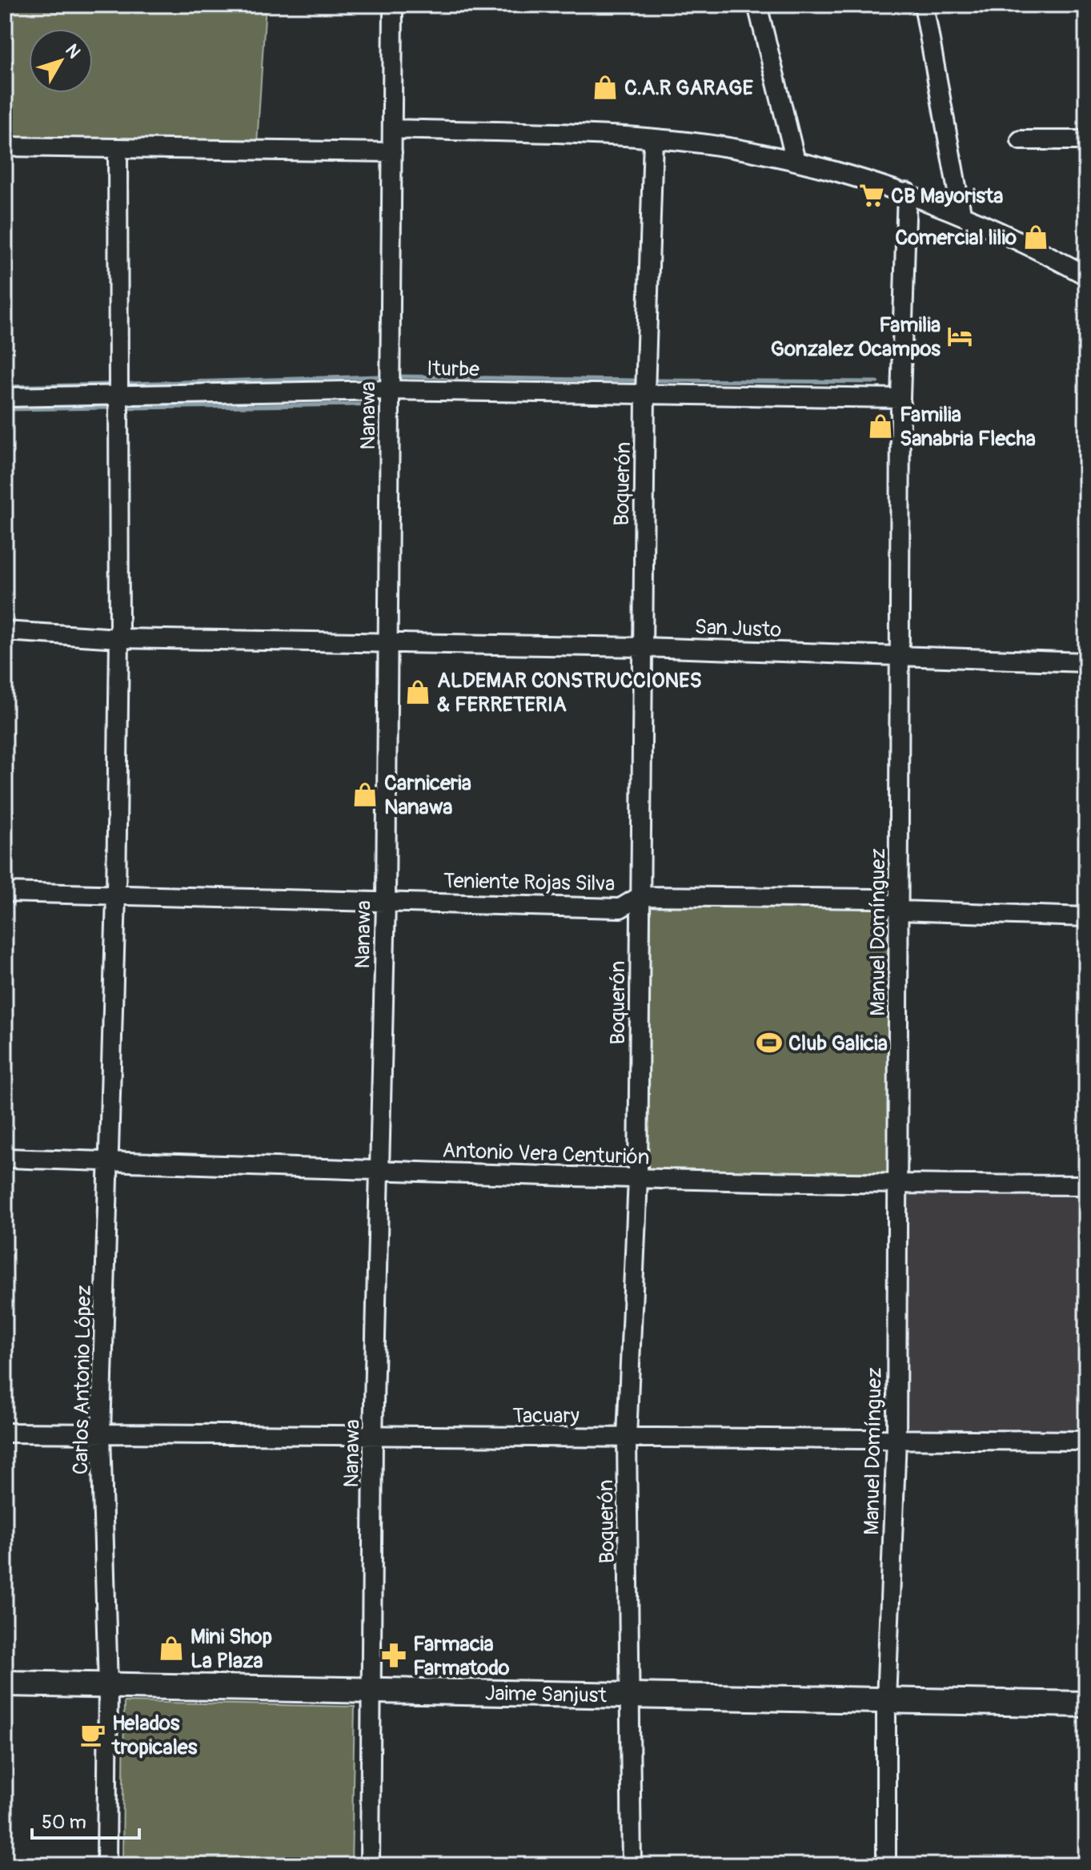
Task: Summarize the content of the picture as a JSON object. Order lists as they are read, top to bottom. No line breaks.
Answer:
{"streets":{"main road":["Jaime Sanjust"],"street":["Iturbe","Nanawa","Boquerón","San Justo","Teniente Rojas Silva","Manuel Domínguez","Antonio Vera Centurión","Carlos Antonio López","Tacuary"]},"crossings":[["Iturbe","Nanawa"],["Iturbe","Boquerón"],["Iturbe","Manuel Domínguez"],["Iturbe","Carlos Antonio López"],["Nanawa","San Justo"],["Nanawa","Teniente Rojas Silva"],["Nanawa","Antonio Vera Centurión"],["Nanawa","Tacuary"],["Nanawa","Jaime Sanjust"],["Boquerón","San Justo"],["Boquerón","Teniente Rojas Silva"],["Boquerón","Antonio Vera Centurión"],["Boquerón","Tacuary"],["Boquerón","Jaime Sanjust"],["San Justo","Manuel Domínguez"],["San Justo","Carlos Antonio López"],["Teniente Rojas Silva","Manuel Domínguez"],["Teniente Rojas Silva","Carlos Antonio López"],["Manuel Domínguez","Antonio Vera Centurión"],["Manuel Domínguez","Tacuary"],["Manuel Domínguez","Jaime Sanjust"],["Antonio Vera Centurión","Carlos Antonio López"],["Carlos Antonio López","Tacuary"],["Carlos Antonio López","Jaime Sanjust"]],"places":{"shop":["C.A.R GARAGE","Comercial lilio","Familia Sanabria Flecha","ALDEMAR CONSTRUCCIONES & FERRETERIA","Carniceria Nanawa","Mini Shop La Plaza"],"supermarket":["CB Mayorista"],"hotel":["Familia Gonzalez Ocampos"],"sports":["Club Galicia"],"pharmacy":["Farmacia Farmatodo"],"cafe":["Helados tropicales"]},"scale_bar":"50 m","north":"top right"}
